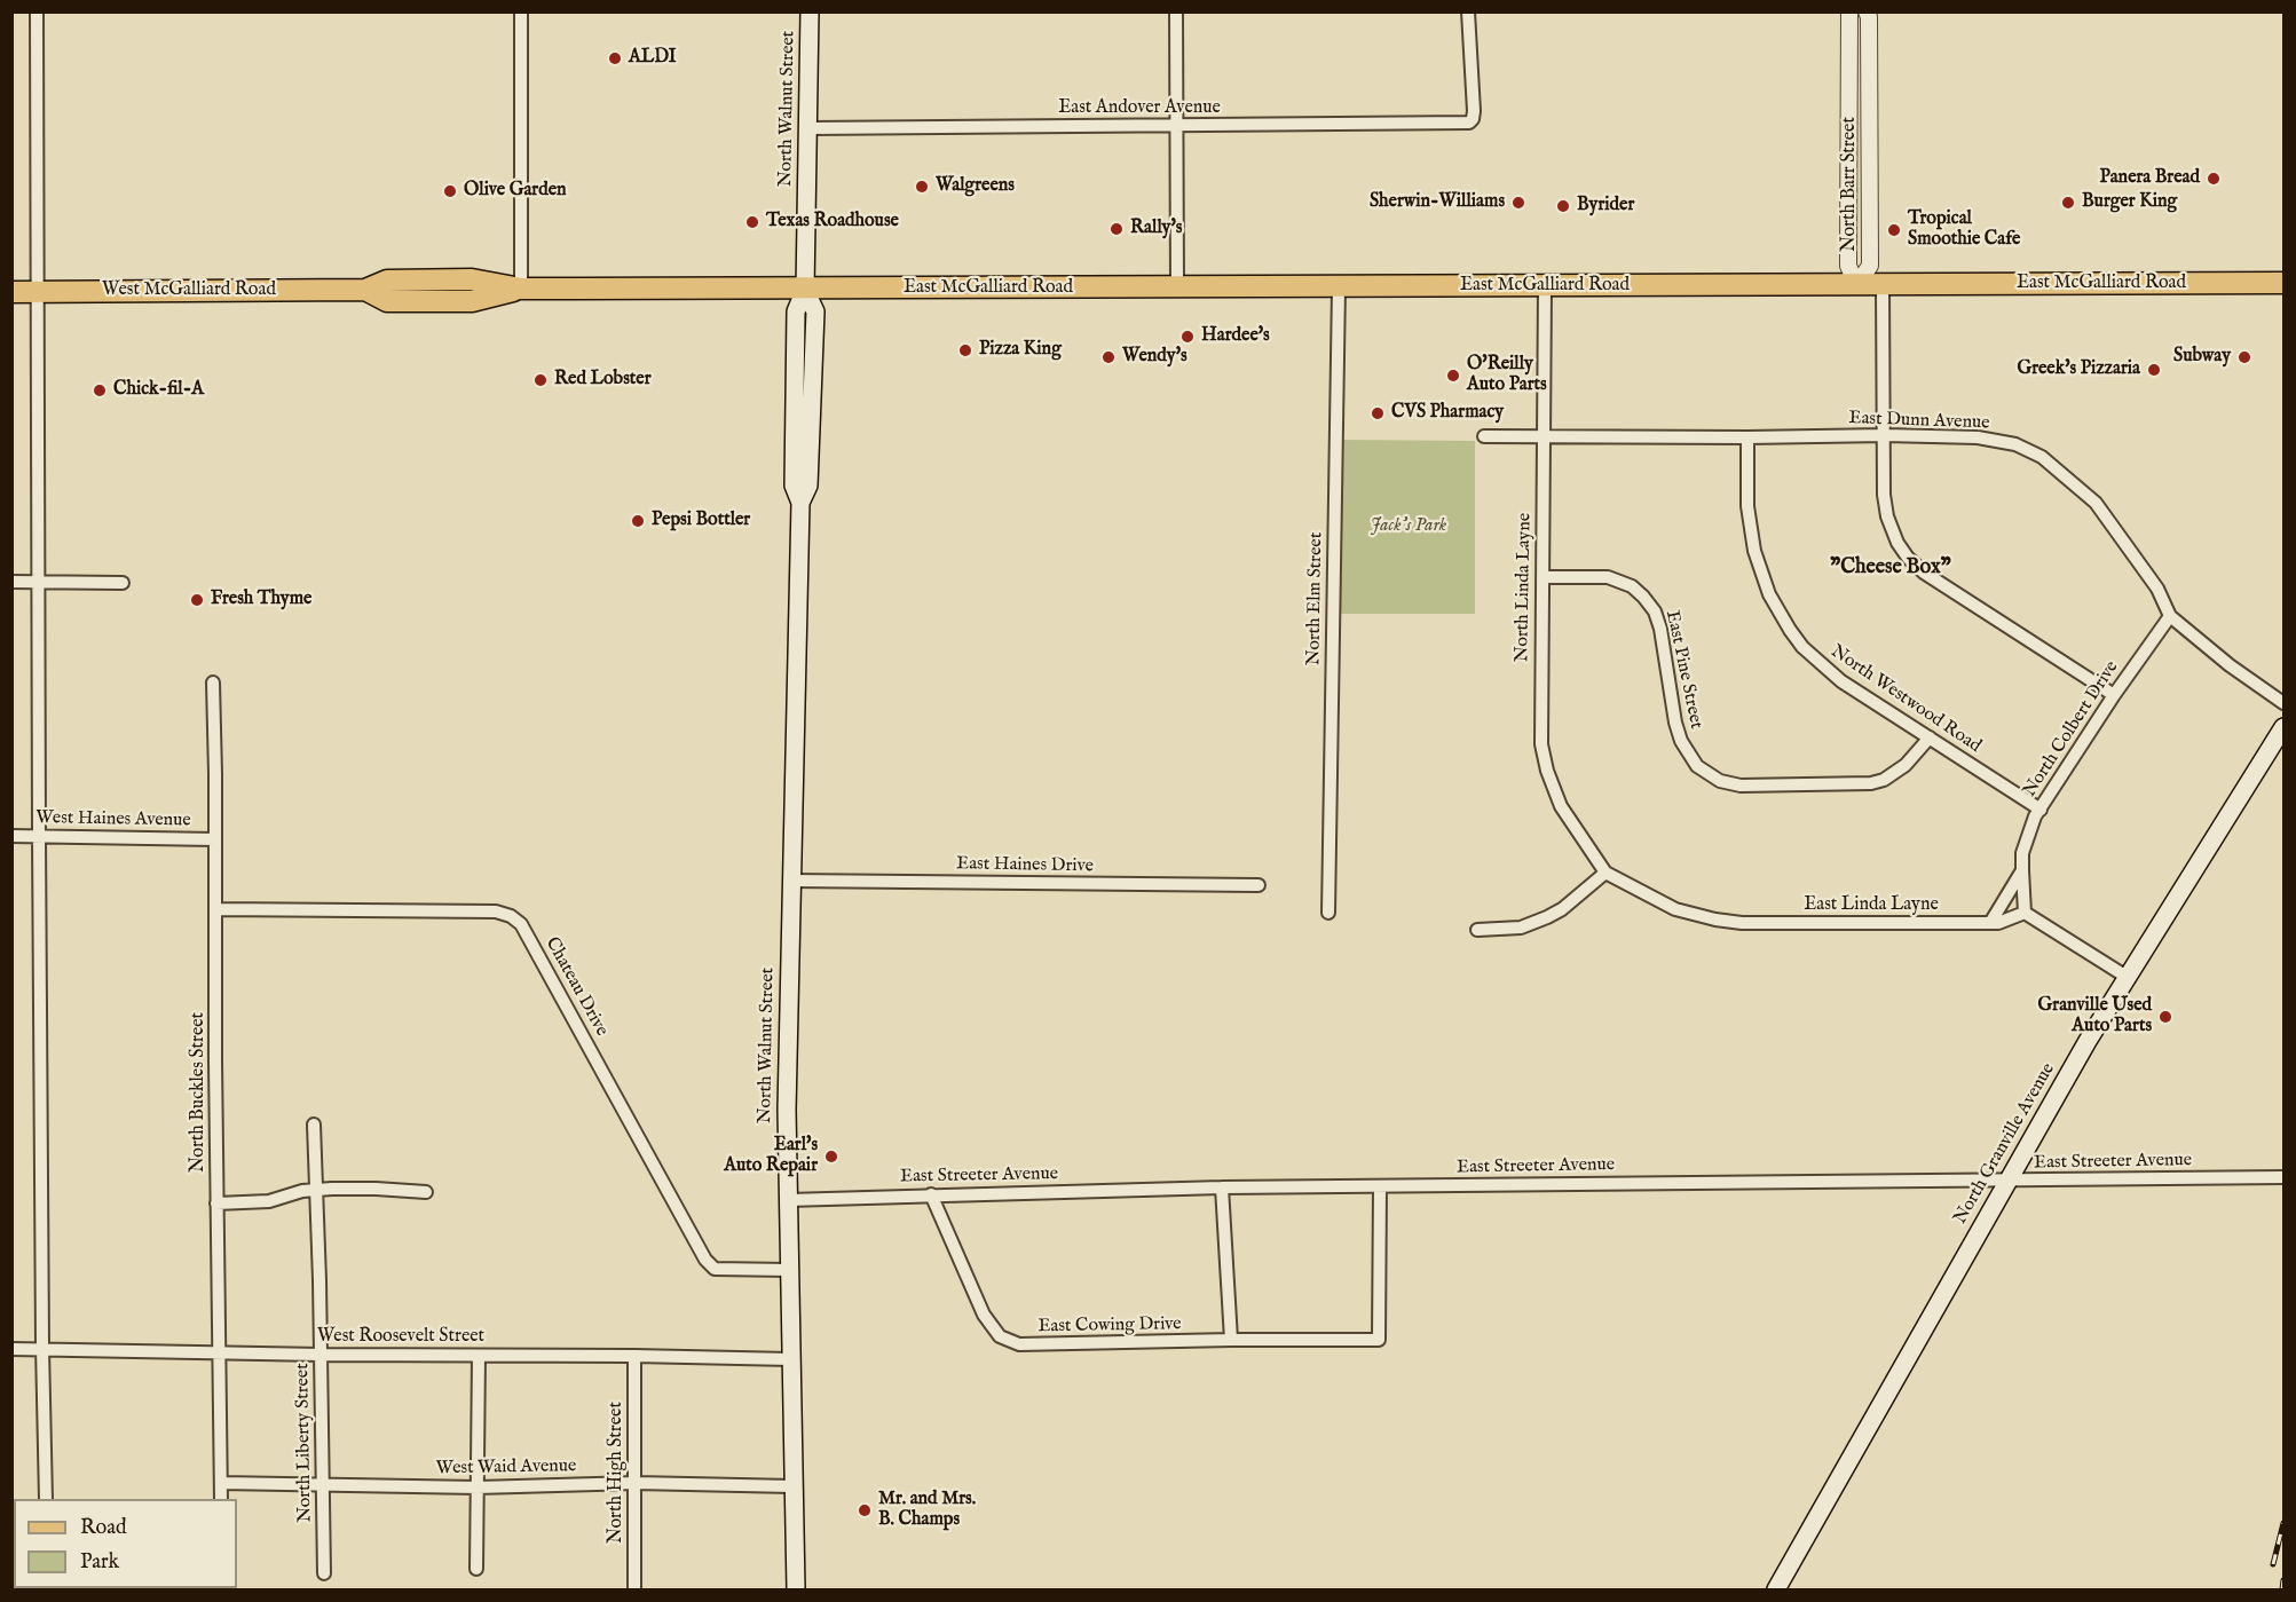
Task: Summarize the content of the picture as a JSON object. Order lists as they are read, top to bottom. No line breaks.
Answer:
{"streets":{"main road":["North Walnut Street","East McGalliard Road","West McGalliard Road","North Granville Avenue"],"street":["East Andover Avenue","North Barr Street","East Dunn Avenue","North Linda Layne","North Elm Street","East Pine Street","North Westwood Road","North Colbert Drive","West Haines Avenue","East Haines Drive","East Linda Layne","Chateau Drive","North Buckles Street","East Streeter Avenue","East Cowing Drive","West Roosevelt Street","North Liberty Street","West Waid Avenue","North High Street"]},"crossings":[["North Walnut Street","East Andover Avenue"],["North Walnut Street","East McGalliard Road"],["North Walnut Street","West McGalliard Road"],["North Walnut Street","East Haines Drive"],["North Walnut Street","Chateau Drive"],["North Walnut Street","East Streeter Avenue"],["North Walnut Street","West Roosevelt Street"],["North Walnut Street","West Waid Avenue"],["North Barr Street","East McGalliard Road"],["East McGalliard Road","West McGalliard Road"],["East McGalliard Road","North Linda Layne"],["East McGalliard Road","North Elm Street"],["East Dunn Avenue","North Linda Layne"],["East Dunn Avenue","North Westwood Road"],["East Dunn Avenue","North Colbert Drive"],["North Linda Layne","East Pine Street"],["North Linda Layne","East Linda Layne"],["East Pine Street","North Westwood Road"],["North Westwood Road","North Colbert Drive"],["North Colbert Drive","East Linda Layne"],["West Haines Avenue","North Buckles Street"],["Chateau Drive","North Buckles Street"],["North Buckles Street","West Roosevelt Street"],["North Buckles Street","West Waid Avenue"],["North Granville Avenue","East Streeter Avenue"],["East Streeter Avenue","East Cowing Drive"],["West Roosevelt Street","North Liberty Street"],["West Roosevelt Street","North High Street"],["North Liberty Street","West Waid Avenue"],["West Waid Avenue","North High Street"]],"districts":["\"Cheese Box\""],"parks":["Jack's Park"],"places":["ALDI","Panera Bread","Walgreens","Olive Garden","Sherwin-Williams","Burger King","Byrider","Texas Roadhouse","Rally's","Tropical Smoothie Cafe","Hardee's","Pizza King","Wendy's","Subway","Greek's Pizzaria","O'Reilly Auto Parts","Red Lobster","Chick-fil-A","CVS Pharmacy","Pepsi Bottler","Fresh Thyme","Granville Used Auto Parts","Earl's Auto Repair","Mr. and Mrs. B. Champs"],"legend":["Road","Park"]}
